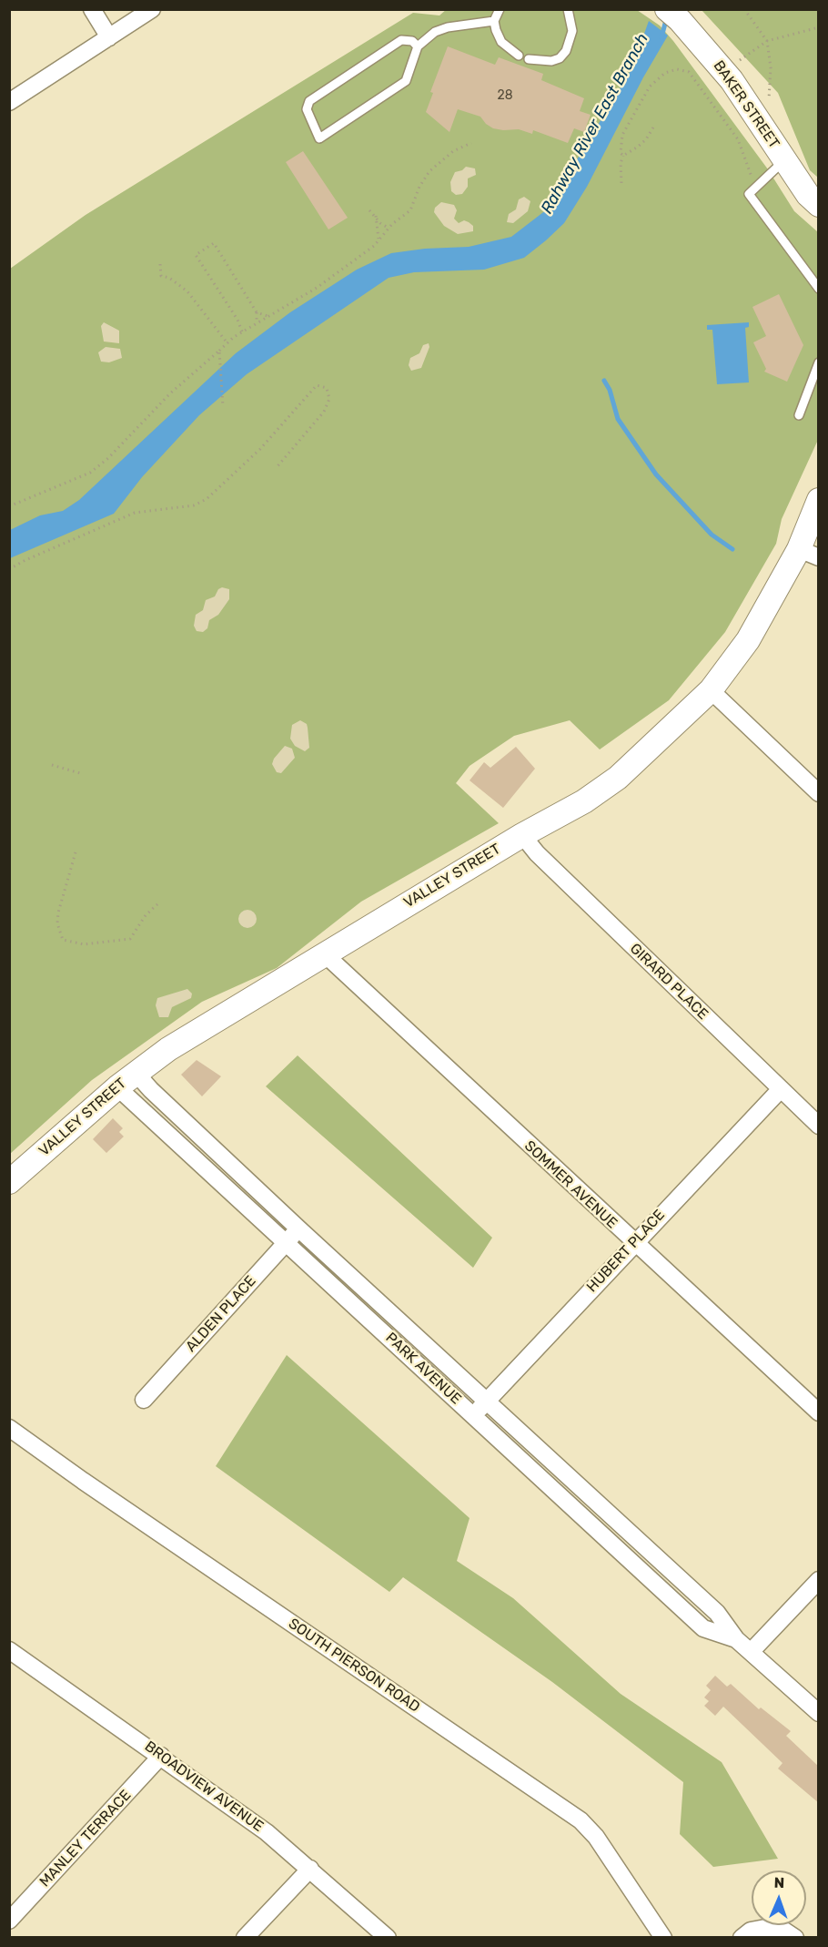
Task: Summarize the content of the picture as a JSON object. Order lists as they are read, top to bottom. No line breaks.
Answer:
{"streets":{"main road":["BAKER STREET","VALLEY STREET"],"street":["GIRARD PLACE","SOMMER AVENUE","HUBERT PLACE","ALDEN PLACE","PARK AVENUE","SOUTH PIERSON ROAD","BROADVIEW AVENUE","MANLEY TERRACE"]},"crossings":[["VALLEY STREET","GIRARD PLACE"],["VALLEY STREET","SOMMER AVENUE"],["VALLEY STREET","PARK AVENUE"],["GIRARD PLACE","HUBERT PLACE"],["SOMMER AVENUE","HUBERT PLACE"],["HUBERT PLACE","PARK AVENUE"],["ALDEN PLACE","PARK AVENUE"],["BROADVIEW AVENUE","MANLEY TERRACE"]],"water":["Rahway River East Branch"],"house_numbers":["28"],"north":"top"}
